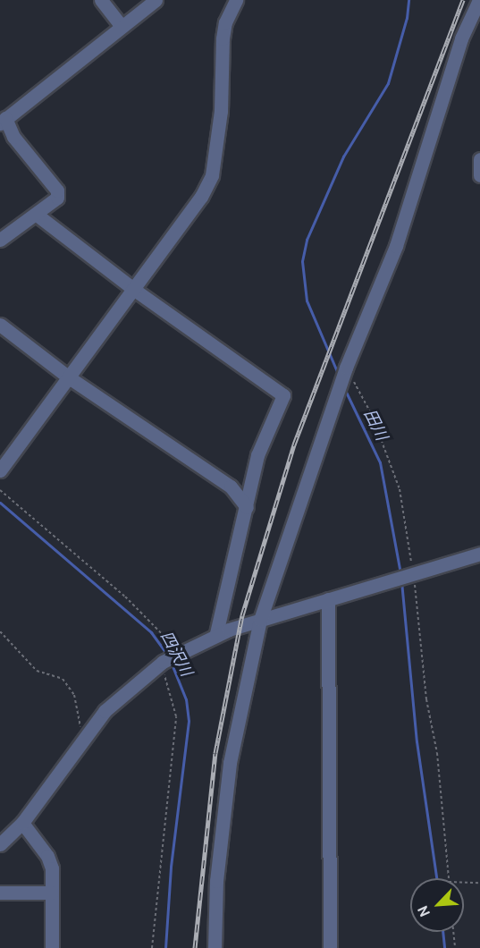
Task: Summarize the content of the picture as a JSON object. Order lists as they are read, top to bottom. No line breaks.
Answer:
{"water":["田川","四沢川"],"north":"bottom left"}
